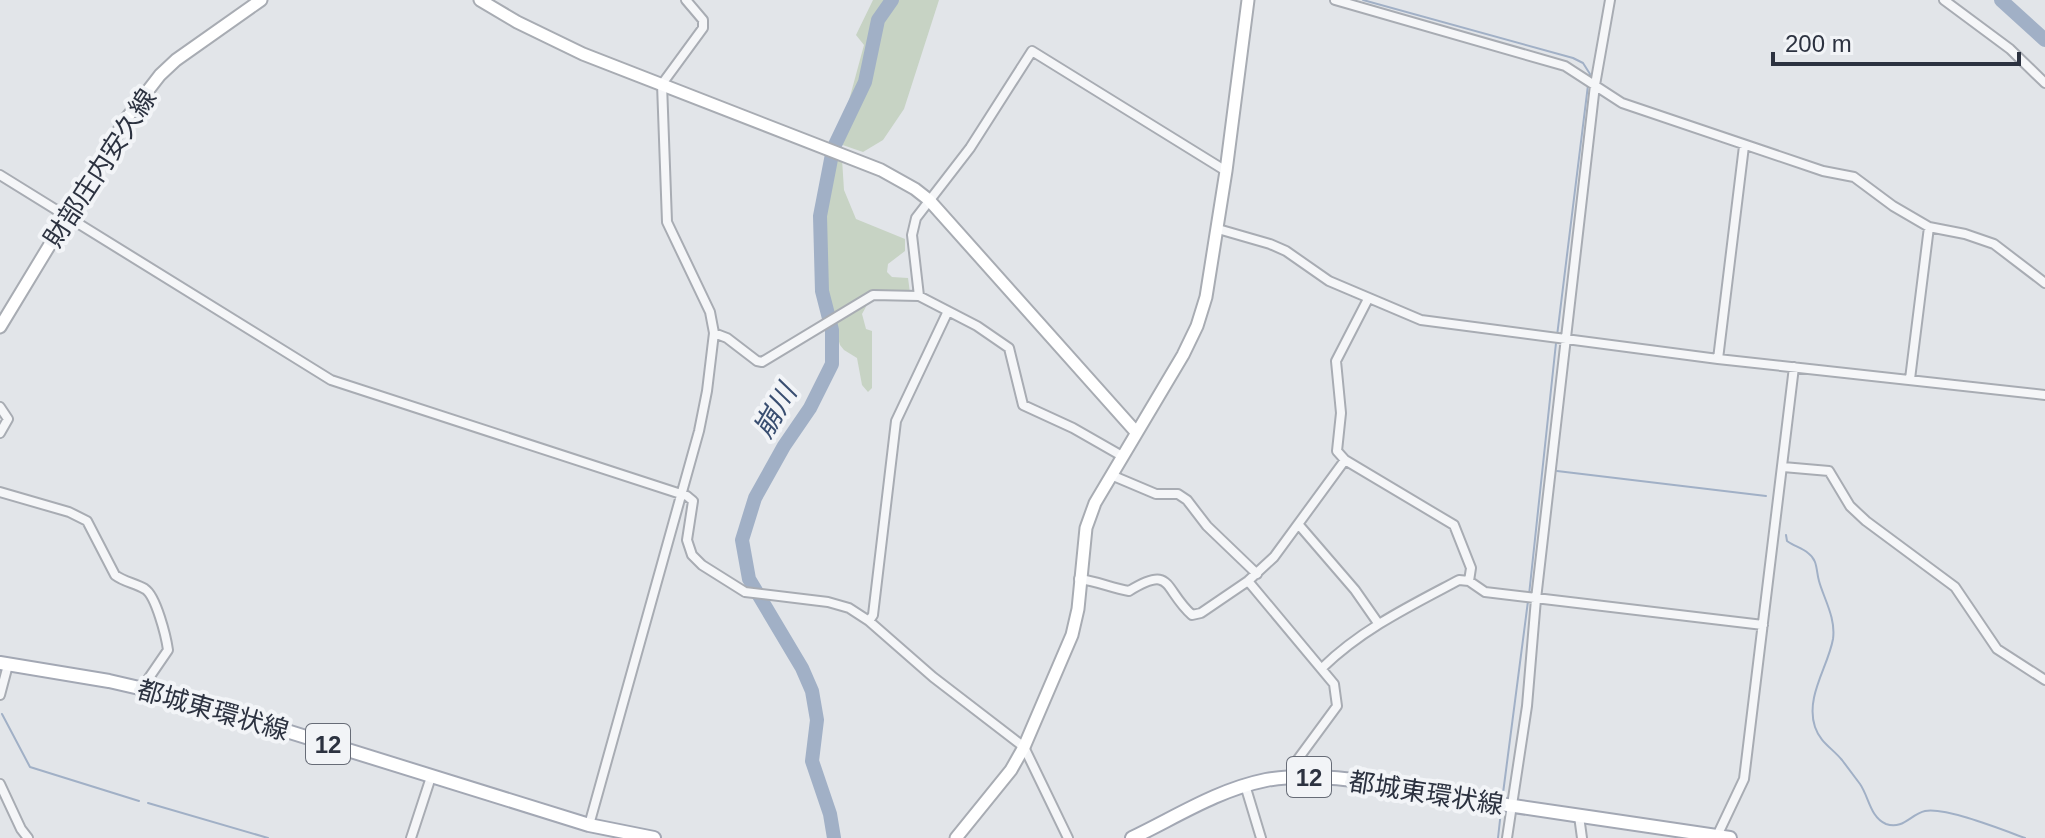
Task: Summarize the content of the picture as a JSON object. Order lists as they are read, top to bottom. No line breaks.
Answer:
{"streets":{"main road":["都城東環状線","12"],"street":["財部庄内安久線"]},"water":["崩川"],"scale_bar":"200 m"}
